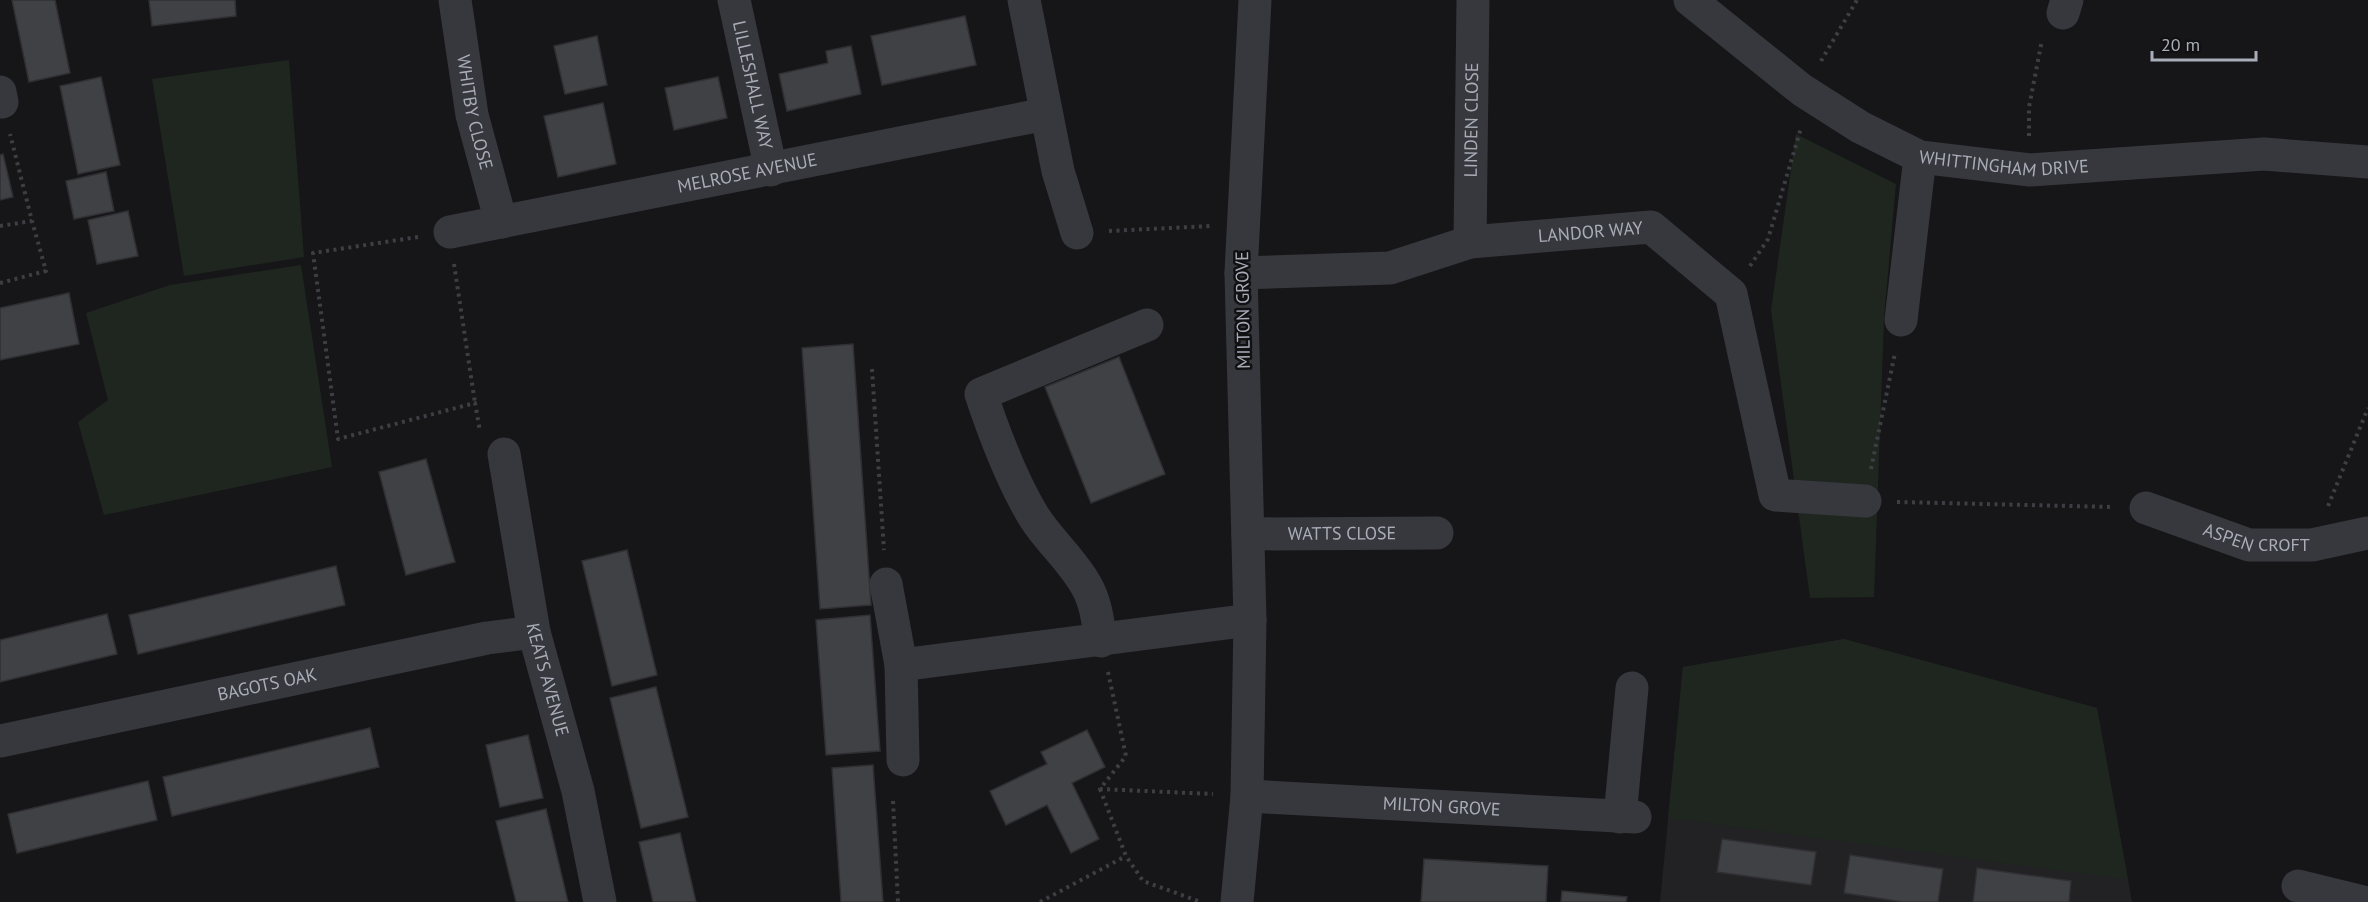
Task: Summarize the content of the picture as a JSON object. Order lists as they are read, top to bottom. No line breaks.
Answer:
{"streets":{"street":["LILLESHALL WAY","WHITBY CLOSE","LINDEN CLOSE","WHITTINGHAM DRIVE","MELROSE AVENUE","LANDOR WAY","MILTON GROVE","WATTS CLOSE","ASPEN CROFT","KEATS AVENUE","BAGOTS OAK"]},"crossings":[["LILLESHALL WAY","MELROSE AVENUE"],["WHITBY CLOSE","MELROSE AVENUE"],["LINDEN CLOSE","LANDOR WAY"],["LANDOR WAY","MILTON GROVE"],["MILTON GROVE","WATTS CLOSE"],["KEATS AVENUE","BAGOTS OAK"]],"scale_bar":"20 m"}
